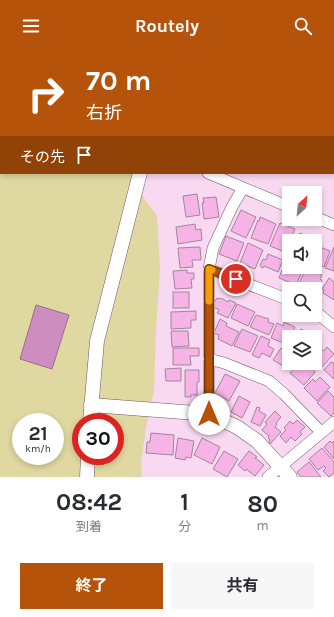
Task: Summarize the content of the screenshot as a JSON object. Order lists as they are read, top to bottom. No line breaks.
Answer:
{"north":"top right","page":{"header":"Routely","turn":["70 m","右折"],"then":"その先","speed":"21 km/h","limit":"30","eta":["08:42","到着","1","分","80","m"],"buttons":["終了","共有"]}}
